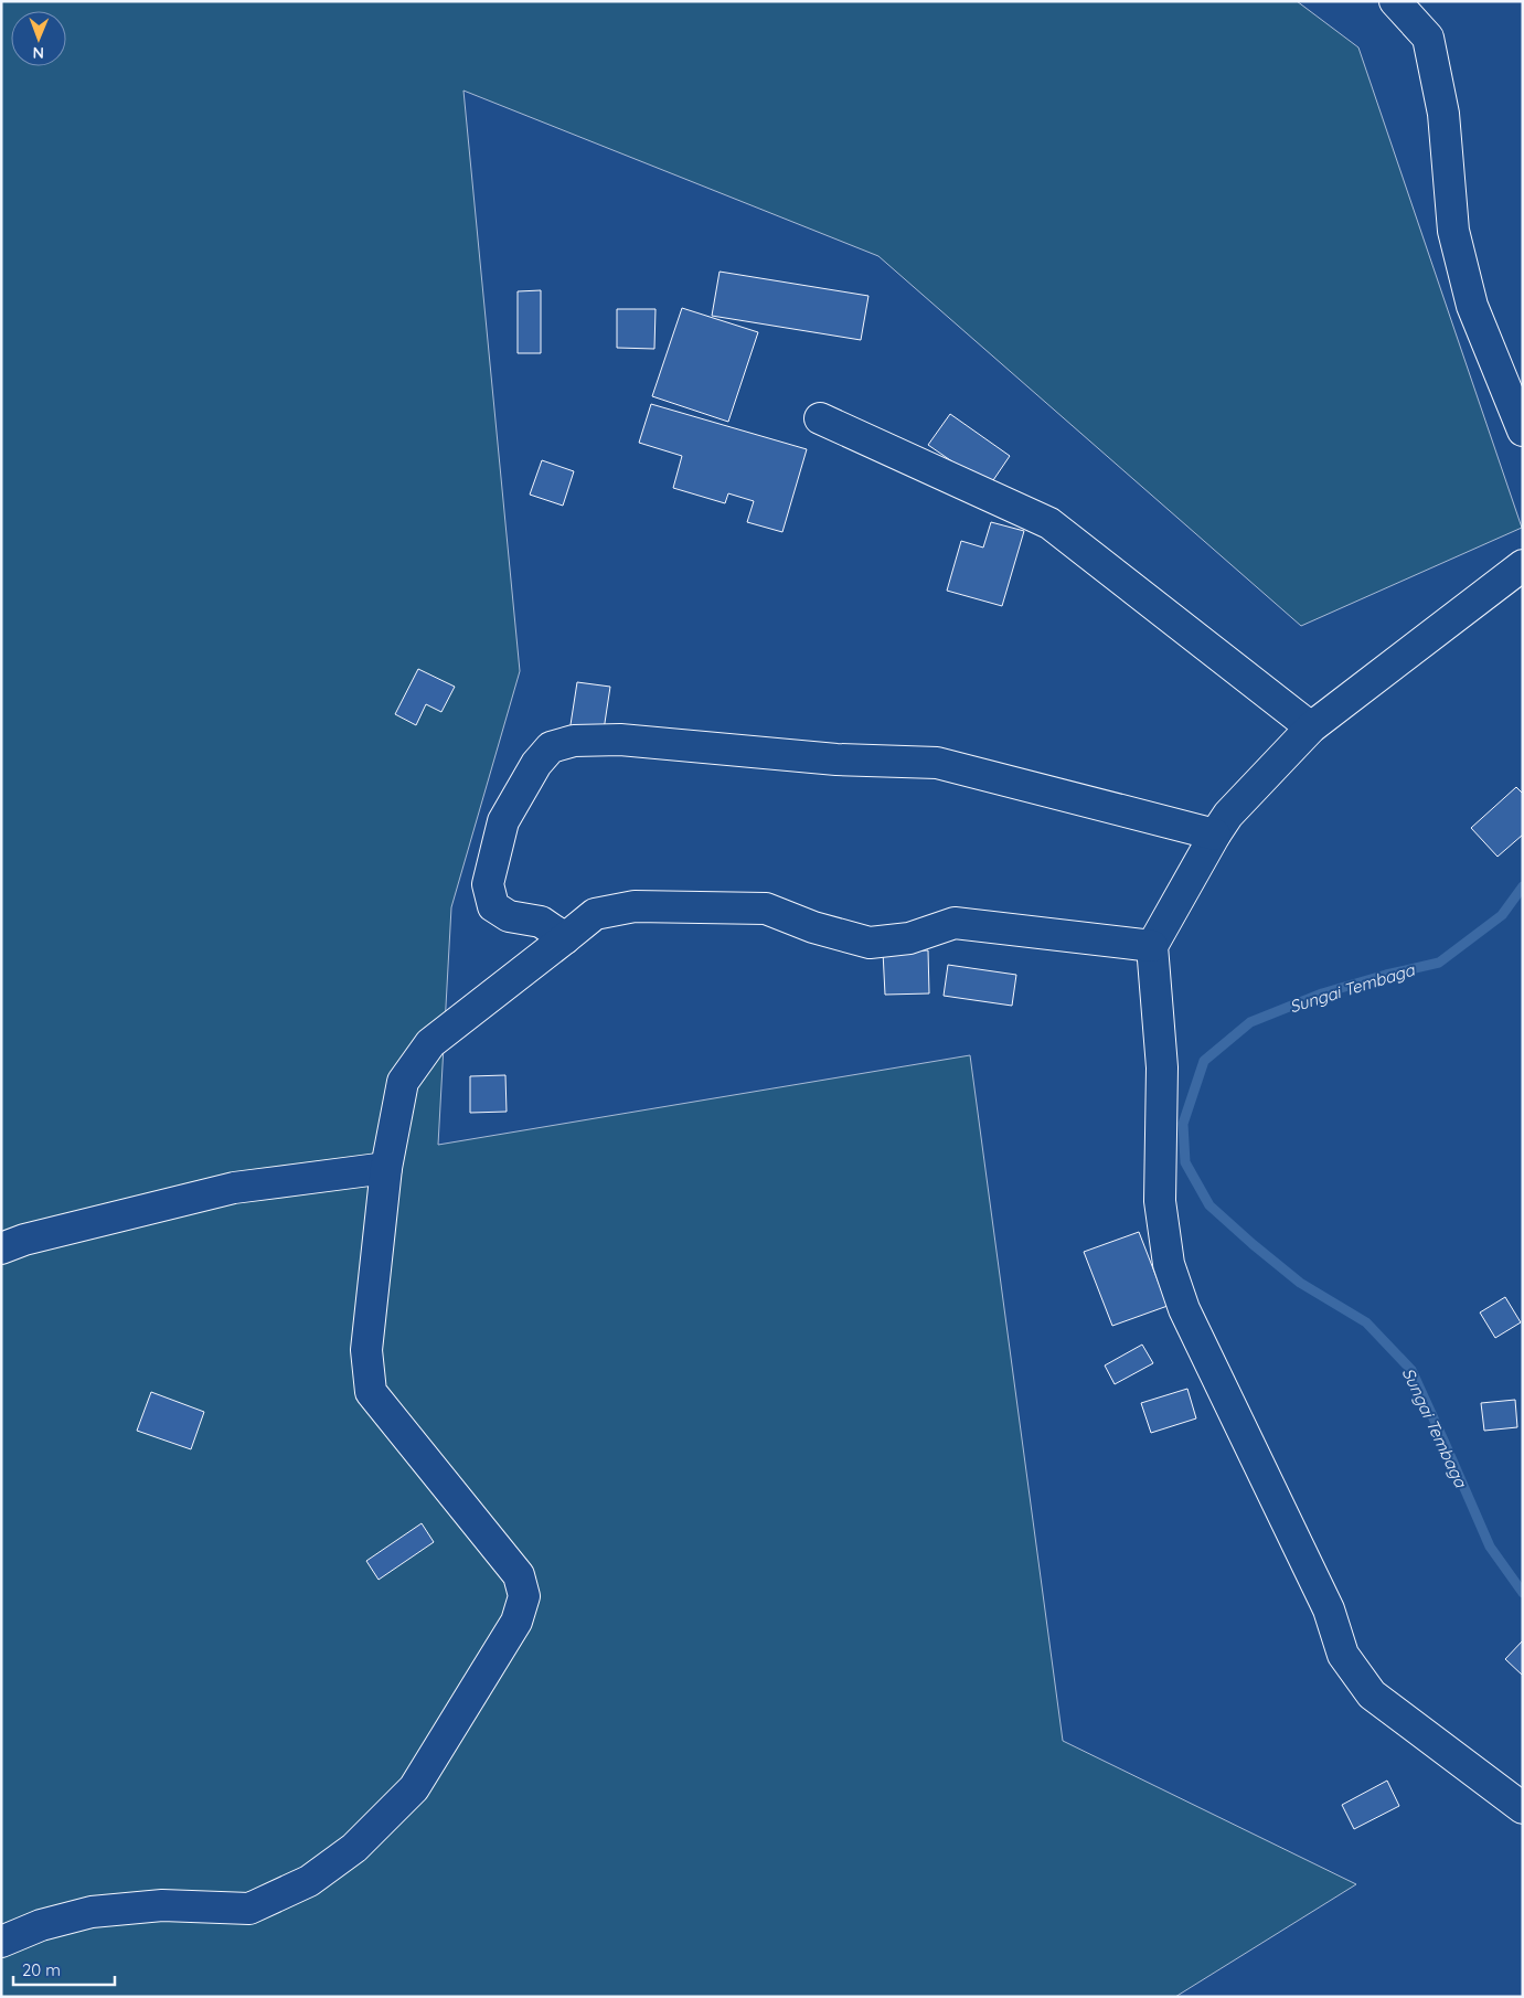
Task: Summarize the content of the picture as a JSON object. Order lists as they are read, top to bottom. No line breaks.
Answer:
{"water":["Sungai Tembaga"],"scale_bar":"20 m","north":"bottom"}
